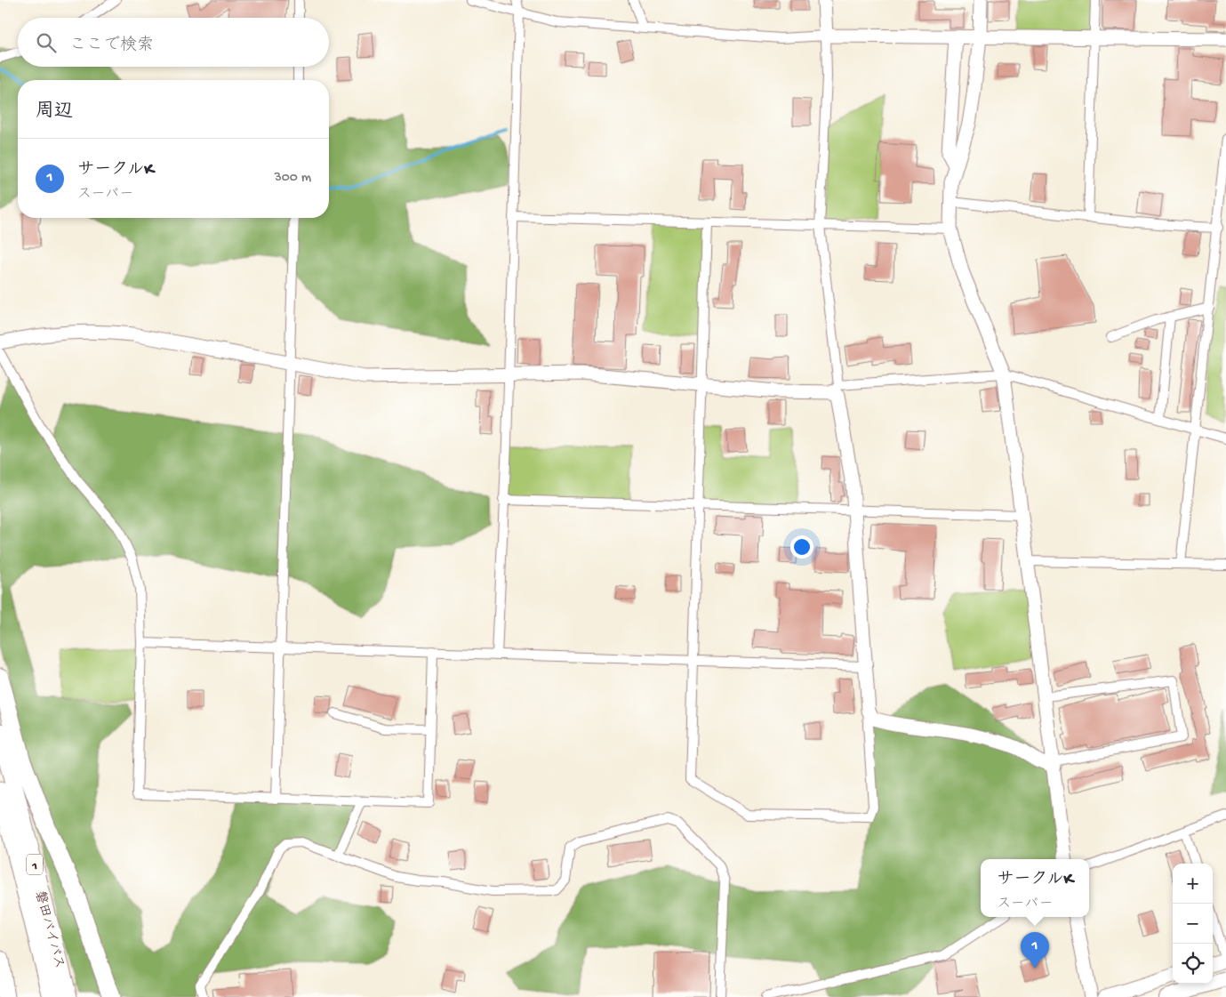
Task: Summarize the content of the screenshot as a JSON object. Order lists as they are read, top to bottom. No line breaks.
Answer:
{"streets":{"highway":["1","磐田バイパス"]},"page":{"search":"ここで検索","heading":"周辺","list":[{"mark":"1","name":"サークルK","note":"スーパー","value":"300 m"}],"popup":["サークルK","スーパー"],"map_buttons":["+","−"],"pins":"1"}}
